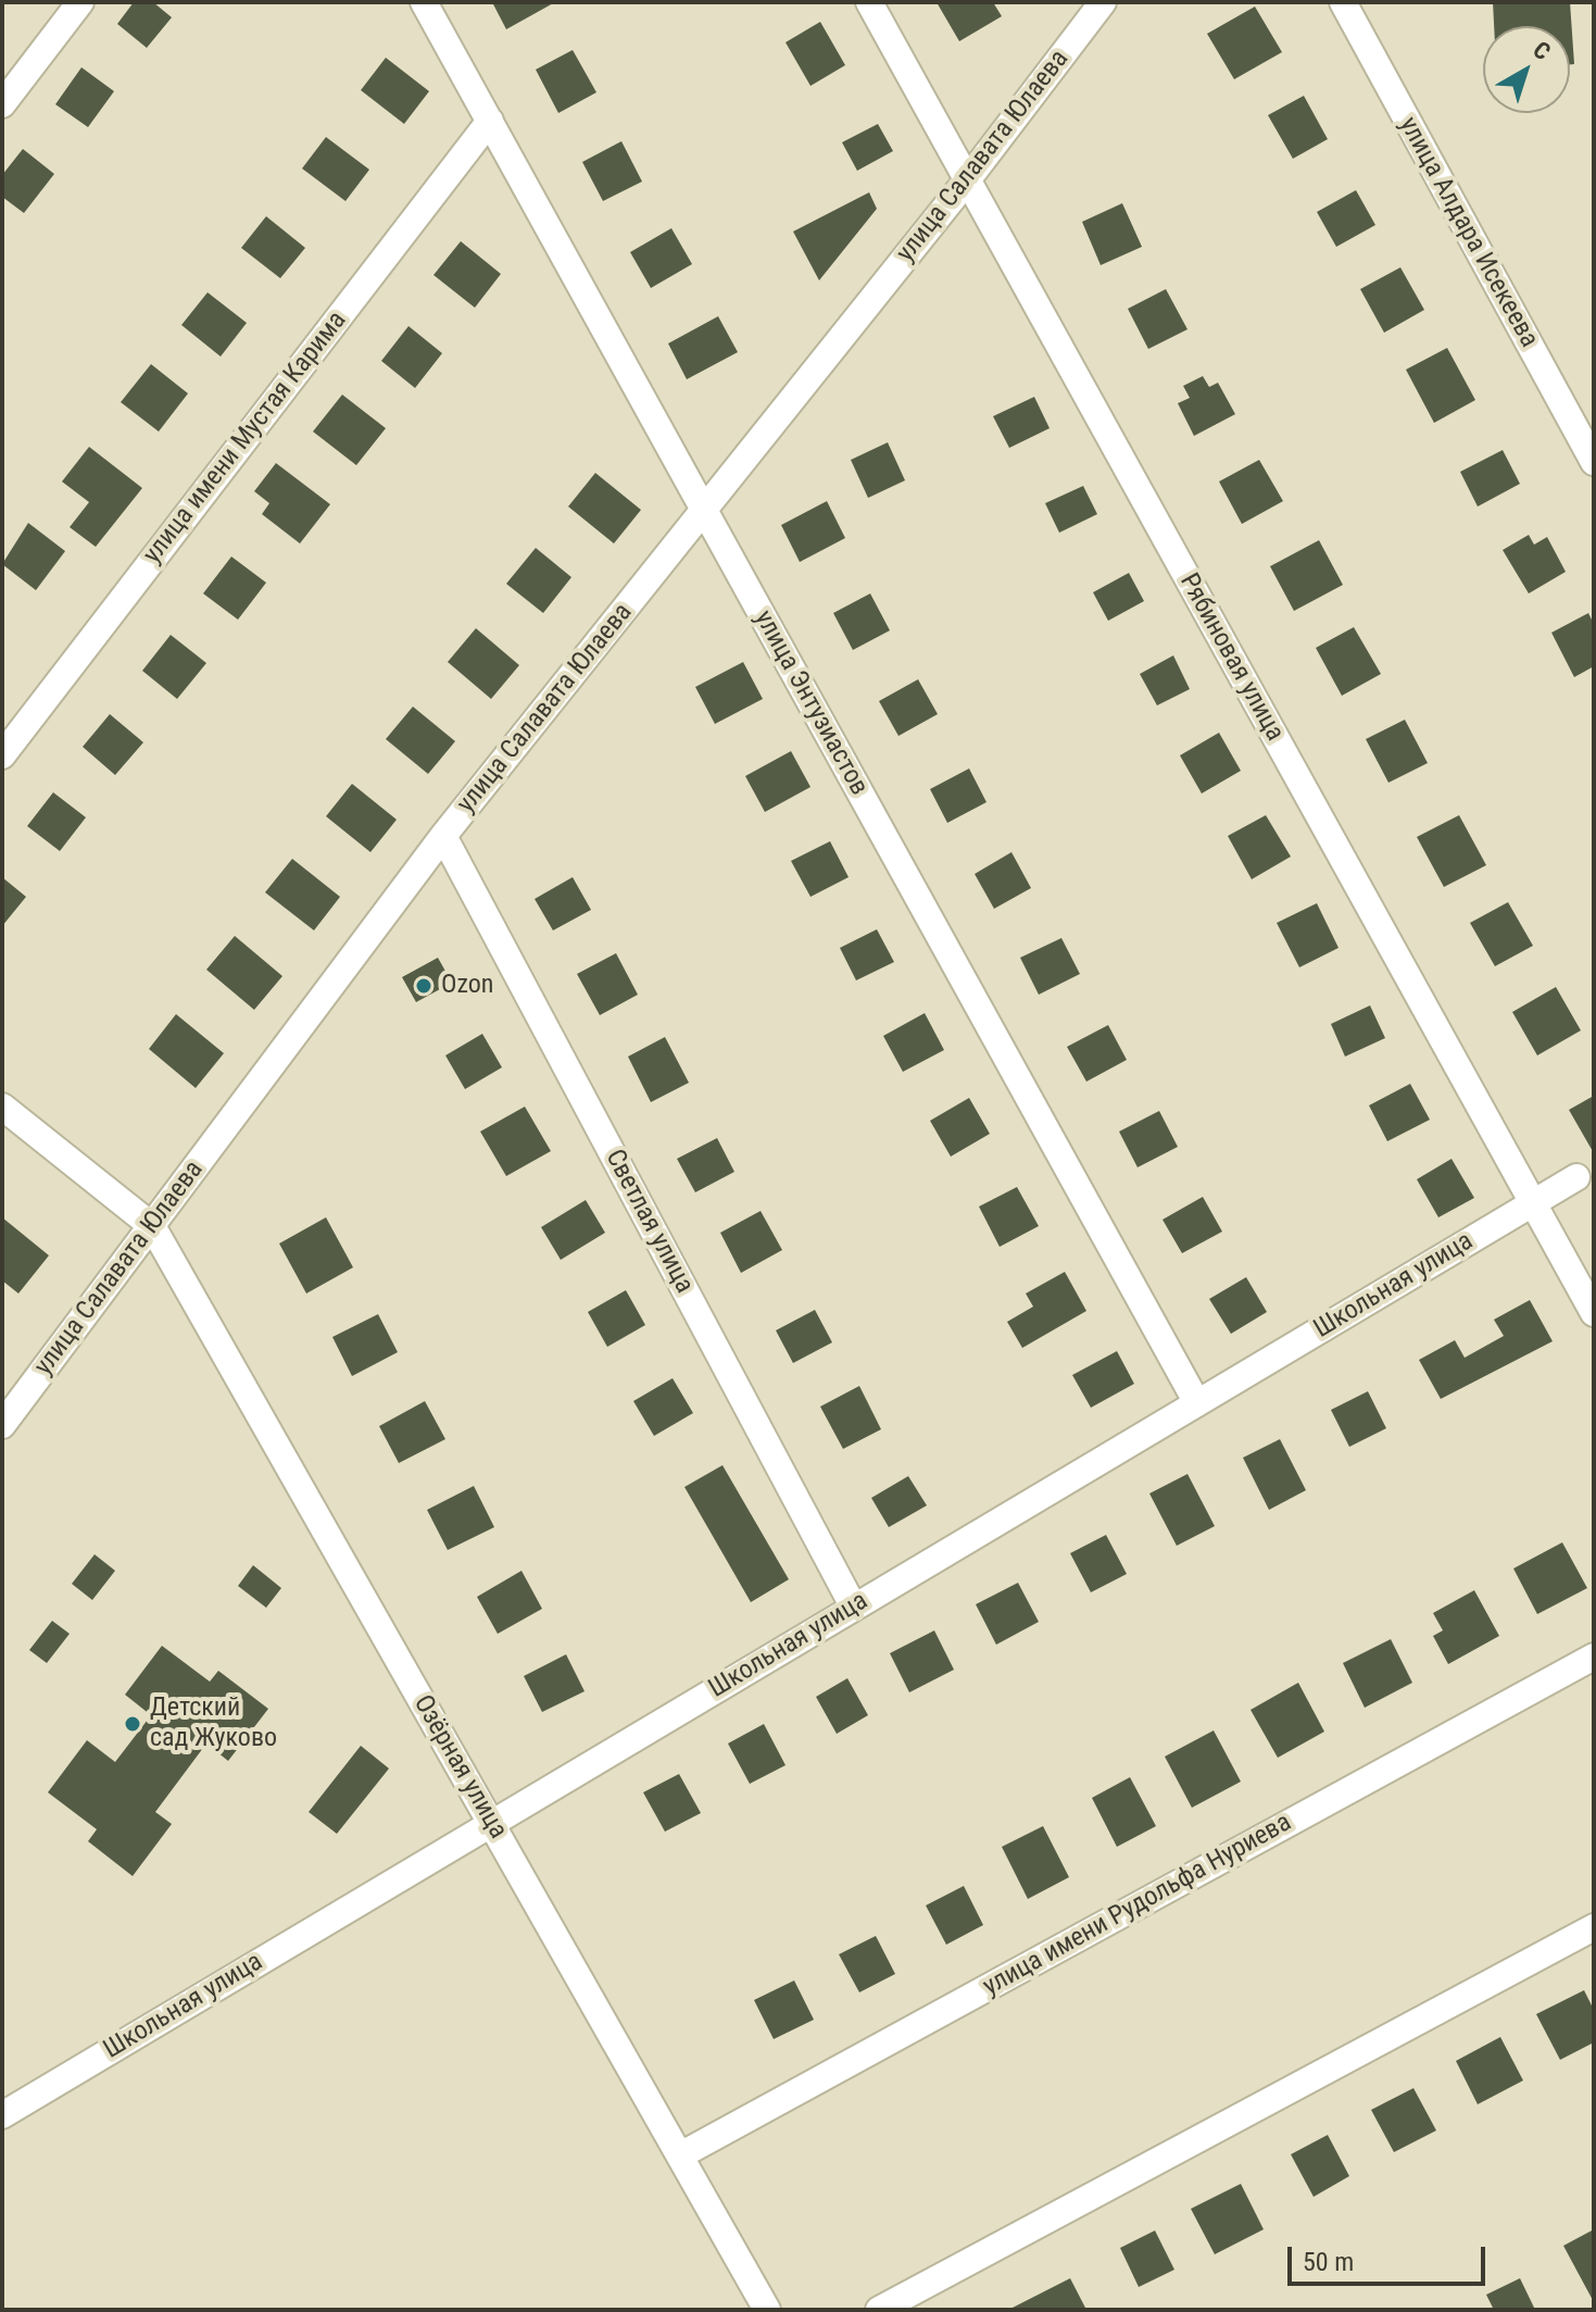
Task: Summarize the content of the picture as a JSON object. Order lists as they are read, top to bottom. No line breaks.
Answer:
{"streets":{"street":["улица Салавата Юлаева","улица Алдара Исекеева","улица имени Мустая Карима","Рябиновая улица","улица Энтузиастов","Светлая улица","Школьная улица","Озёрная улица","улица имени Рудольфа Нуриева"]},"crossings":[["улица Салавата Юлаева","Рябиновая улица"],["улица Салавата Юлаева","улица Энтузиастов"],["улица Салавата Юлаева","Светлая улица"],["улица Салавата Юлаева","Озёрная улица"],["улица имени Мустая Карима","улица Энтузиастов"],["Рябиновая улица","Школьная улица"],["улица Энтузиастов","Школьная улица"],["Светлая улица","Школьная улица"],["Школьная улица","Озёрная улица"],["Озёрная улица","улица имени Рудольфа Нуриева"]],"places":["Ozon","Детский сад Жуково"],"scale_bar":"50 m","north":"top right"}
